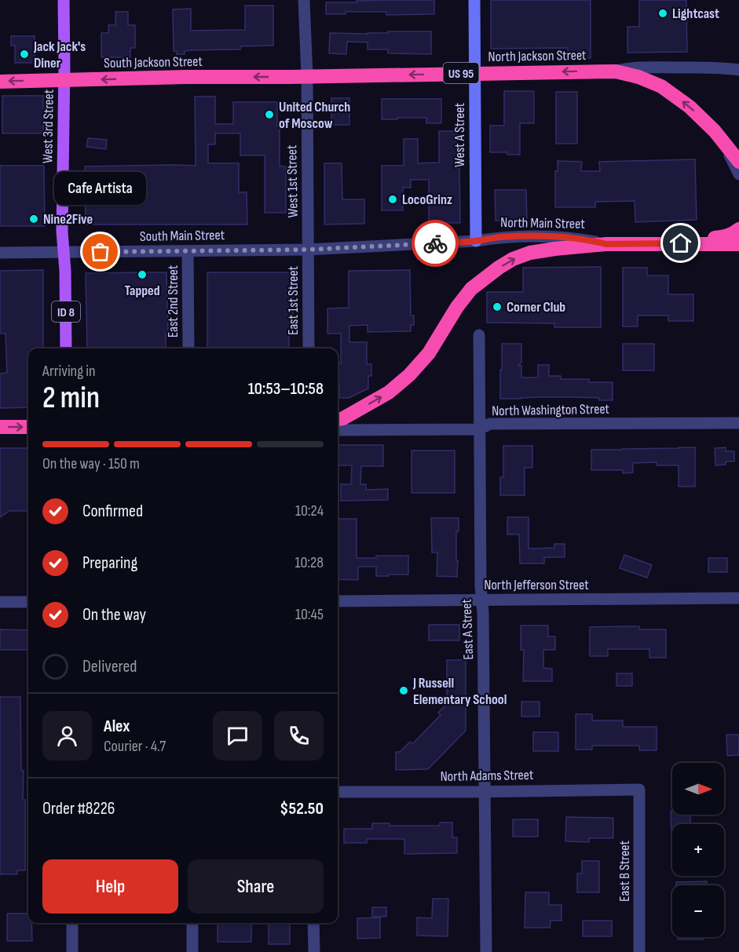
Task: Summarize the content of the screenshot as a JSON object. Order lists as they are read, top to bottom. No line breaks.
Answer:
{"streets":{"highway":["North Jackson Street","South Jackson Street","US 95","North Main Street"],"main road":["West 3rd Street","ID 8"],"street":["West A Street","West 1st Street","South Main Street","East 1st Street","East 2nd Street","North Washington Street","North Jefferson Street","East A Street","North Adams Street","East B Street"]},"crossings":[["North Jackson Street","South Jackson Street"],["North Jackson Street","US 95"],["North Jackson Street","West A Street"],["North Jackson Street","West 1st Street"],["South Jackson Street","West 3rd Street"],["South Jackson Street","West 1st Street"],["West 3rd Street","South Main Street"],["West 3rd Street","ID 8"],["West A Street","North Main Street"],["West 1st Street","North Main Street"],["West 1st Street","South Main Street"],["West 1st Street","East 1st Street"],["North Main Street","South Main Street"],["North Main Street","East 1st Street"],["South Main Street","East 1st Street"],["South Main Street","East 2nd Street"],["South Main Street","ID 8"],["North Washington Street","East A Street"],["North Jefferson Street","East A Street"],["East A Street","North Adams Street"],["North Adams Street","East B Street"]],"one_way":["North Jackson Street","South Jackson Street","North Main Street"],"places":["Lightcast","Jack Jack's Diner","United Church of Moscow","LocoGrinz","Nine2Five","Cafe Artista","Tapped","Corner Club","J Russell Elementary School"],"north":"right","page":{"bubble":"Cafe Artista","heading":["2 min","Arriving in","10:53–10:58"],"panel":["Alex","Courier · 4.7","Order #8226","$52.50"],"bar":"On the way · 150 m","list":[["Confirmed","10:24"],["Preparing","10:28"],["On the way","10:45"],"Delivered"],"map_buttons":["+","−"],"buttons":["Help","Share"]}}
